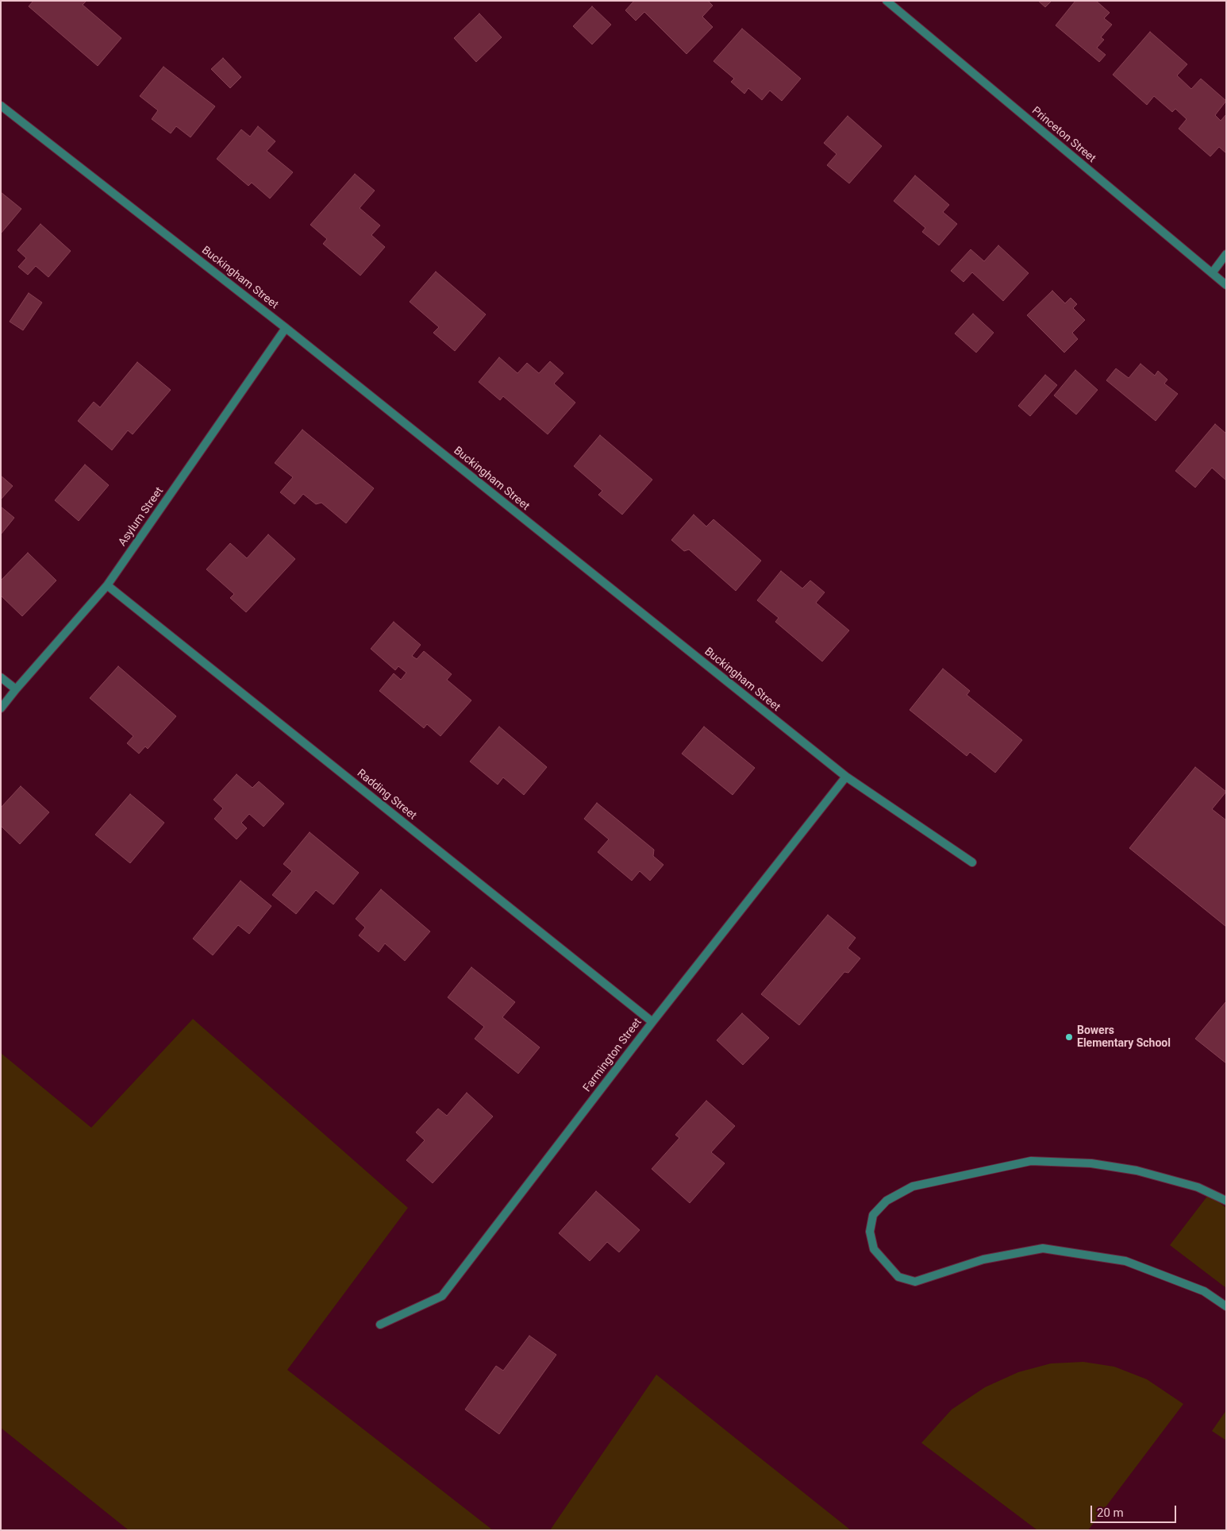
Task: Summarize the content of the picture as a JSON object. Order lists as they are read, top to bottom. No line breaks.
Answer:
{"streets":{"street":["Princeton Street","Buckingham Street","Asylum Street","Radding Street","Farmington Street"]},"crossings":[["Buckingham Street","Asylum Street"],["Buckingham Street","Farmington Street"],["Asylum Street","Radding Street"],["Radding Street","Farmington Street"]],"places":["Bowers Elementary School"],"scale_bar":"20 m"}
